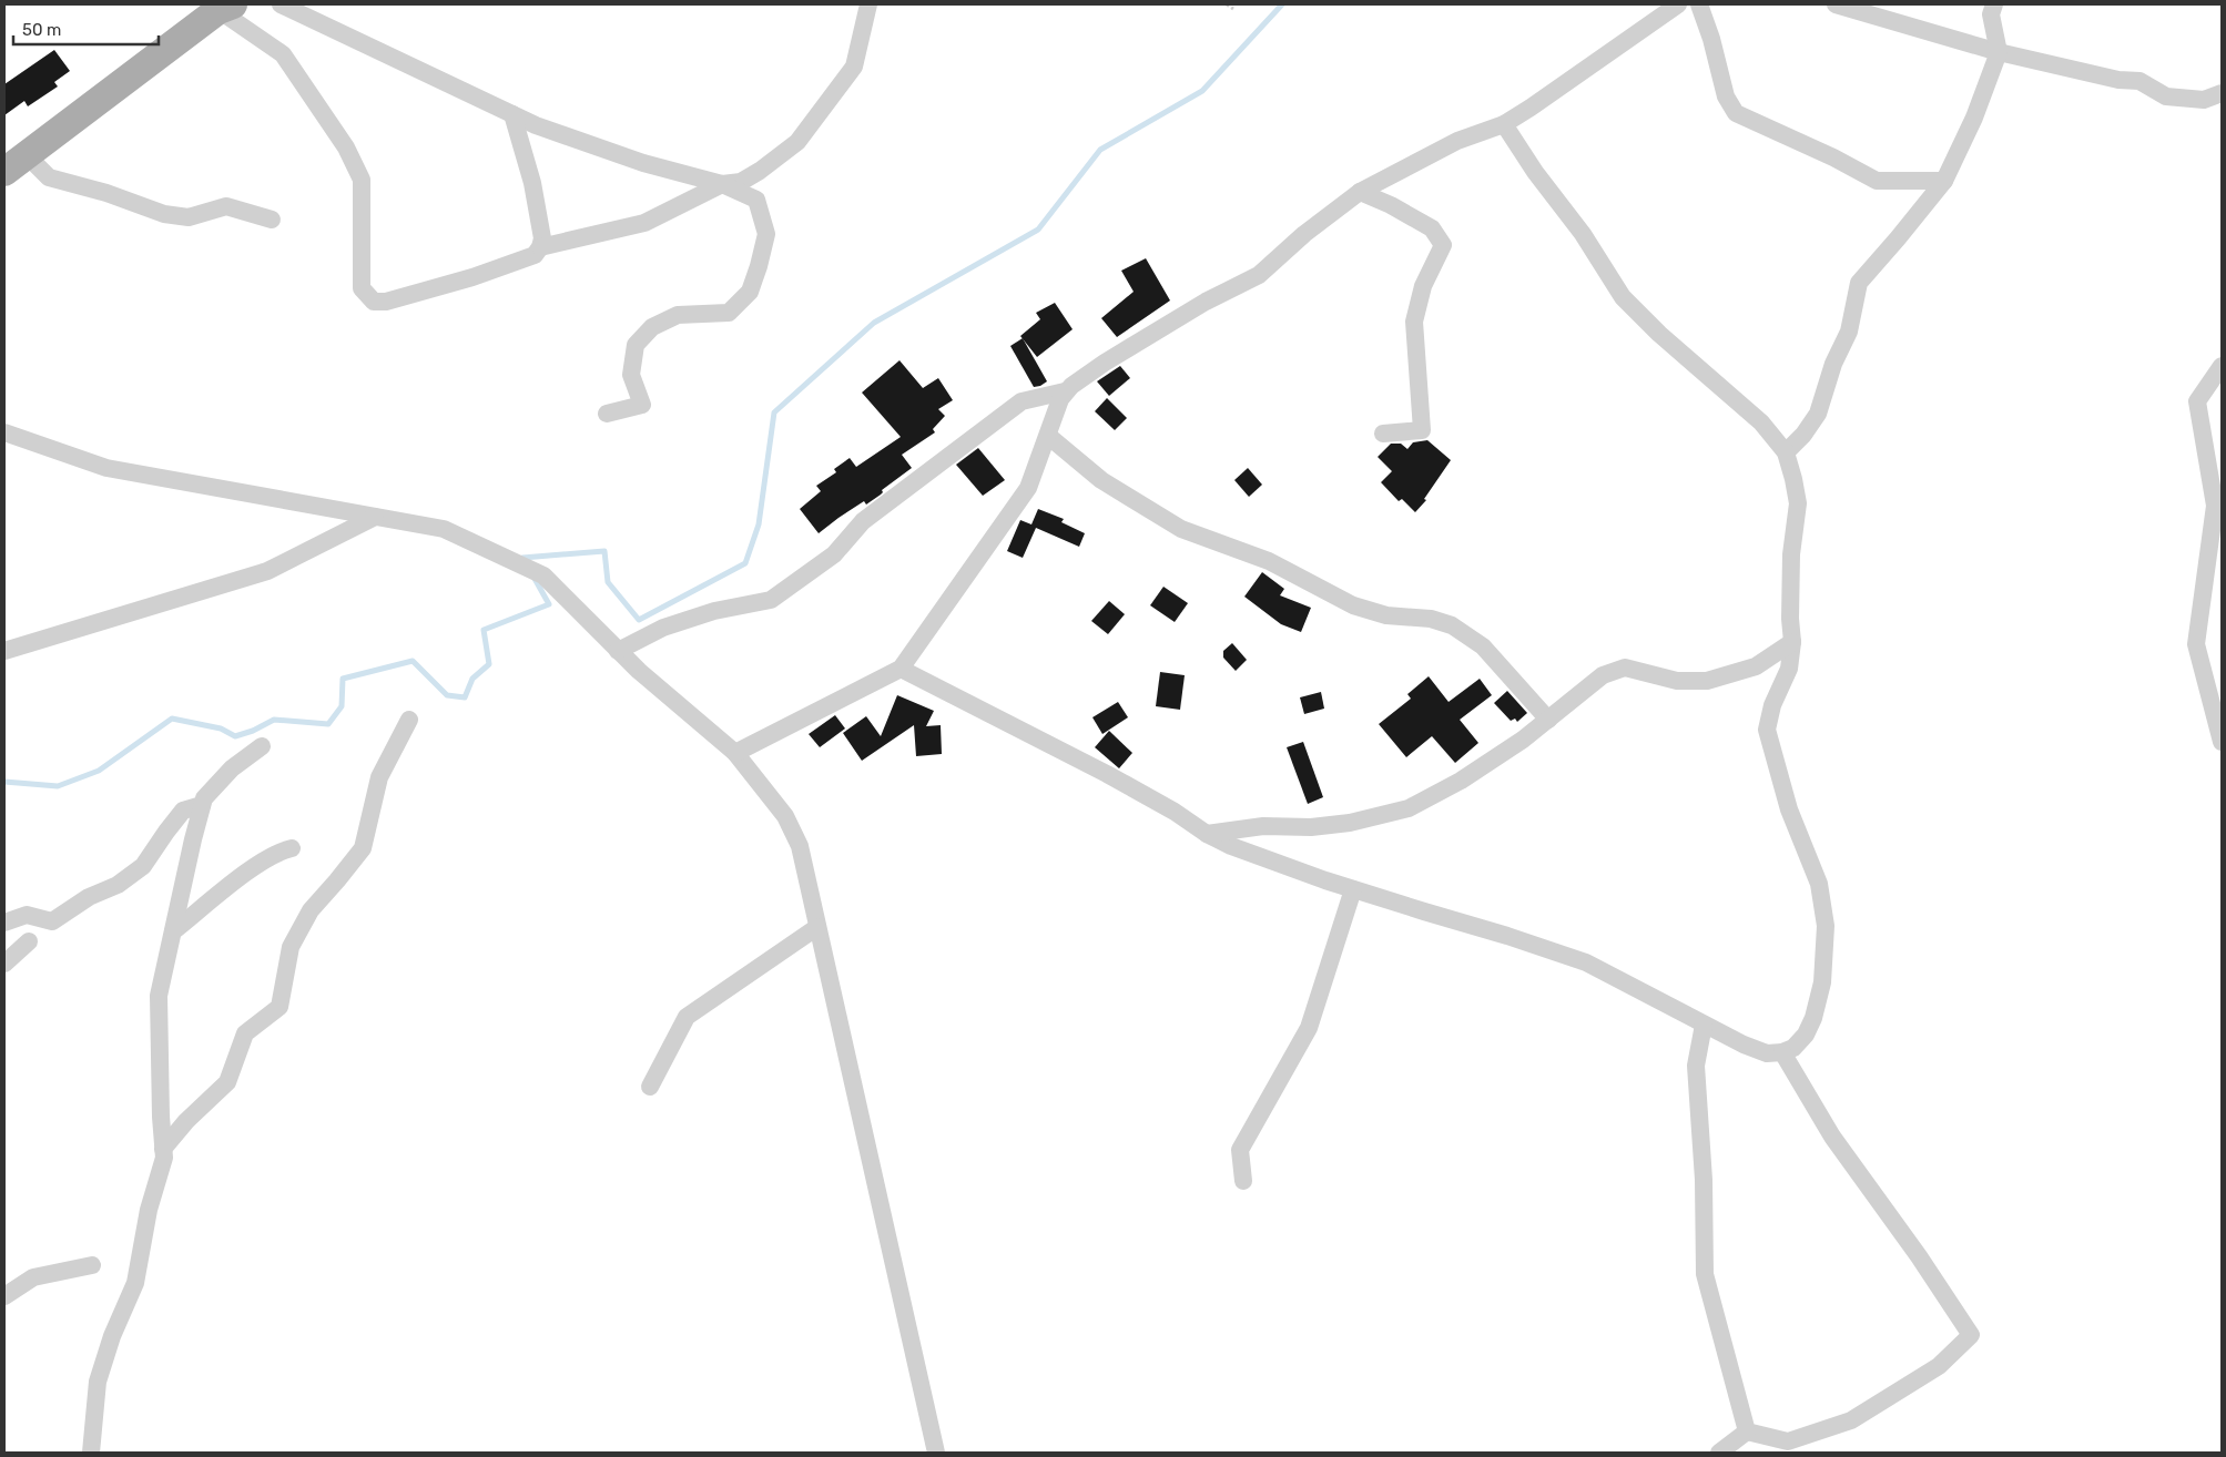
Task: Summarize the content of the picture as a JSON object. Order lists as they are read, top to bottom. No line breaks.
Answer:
{"scale_bar":"50 m"}
